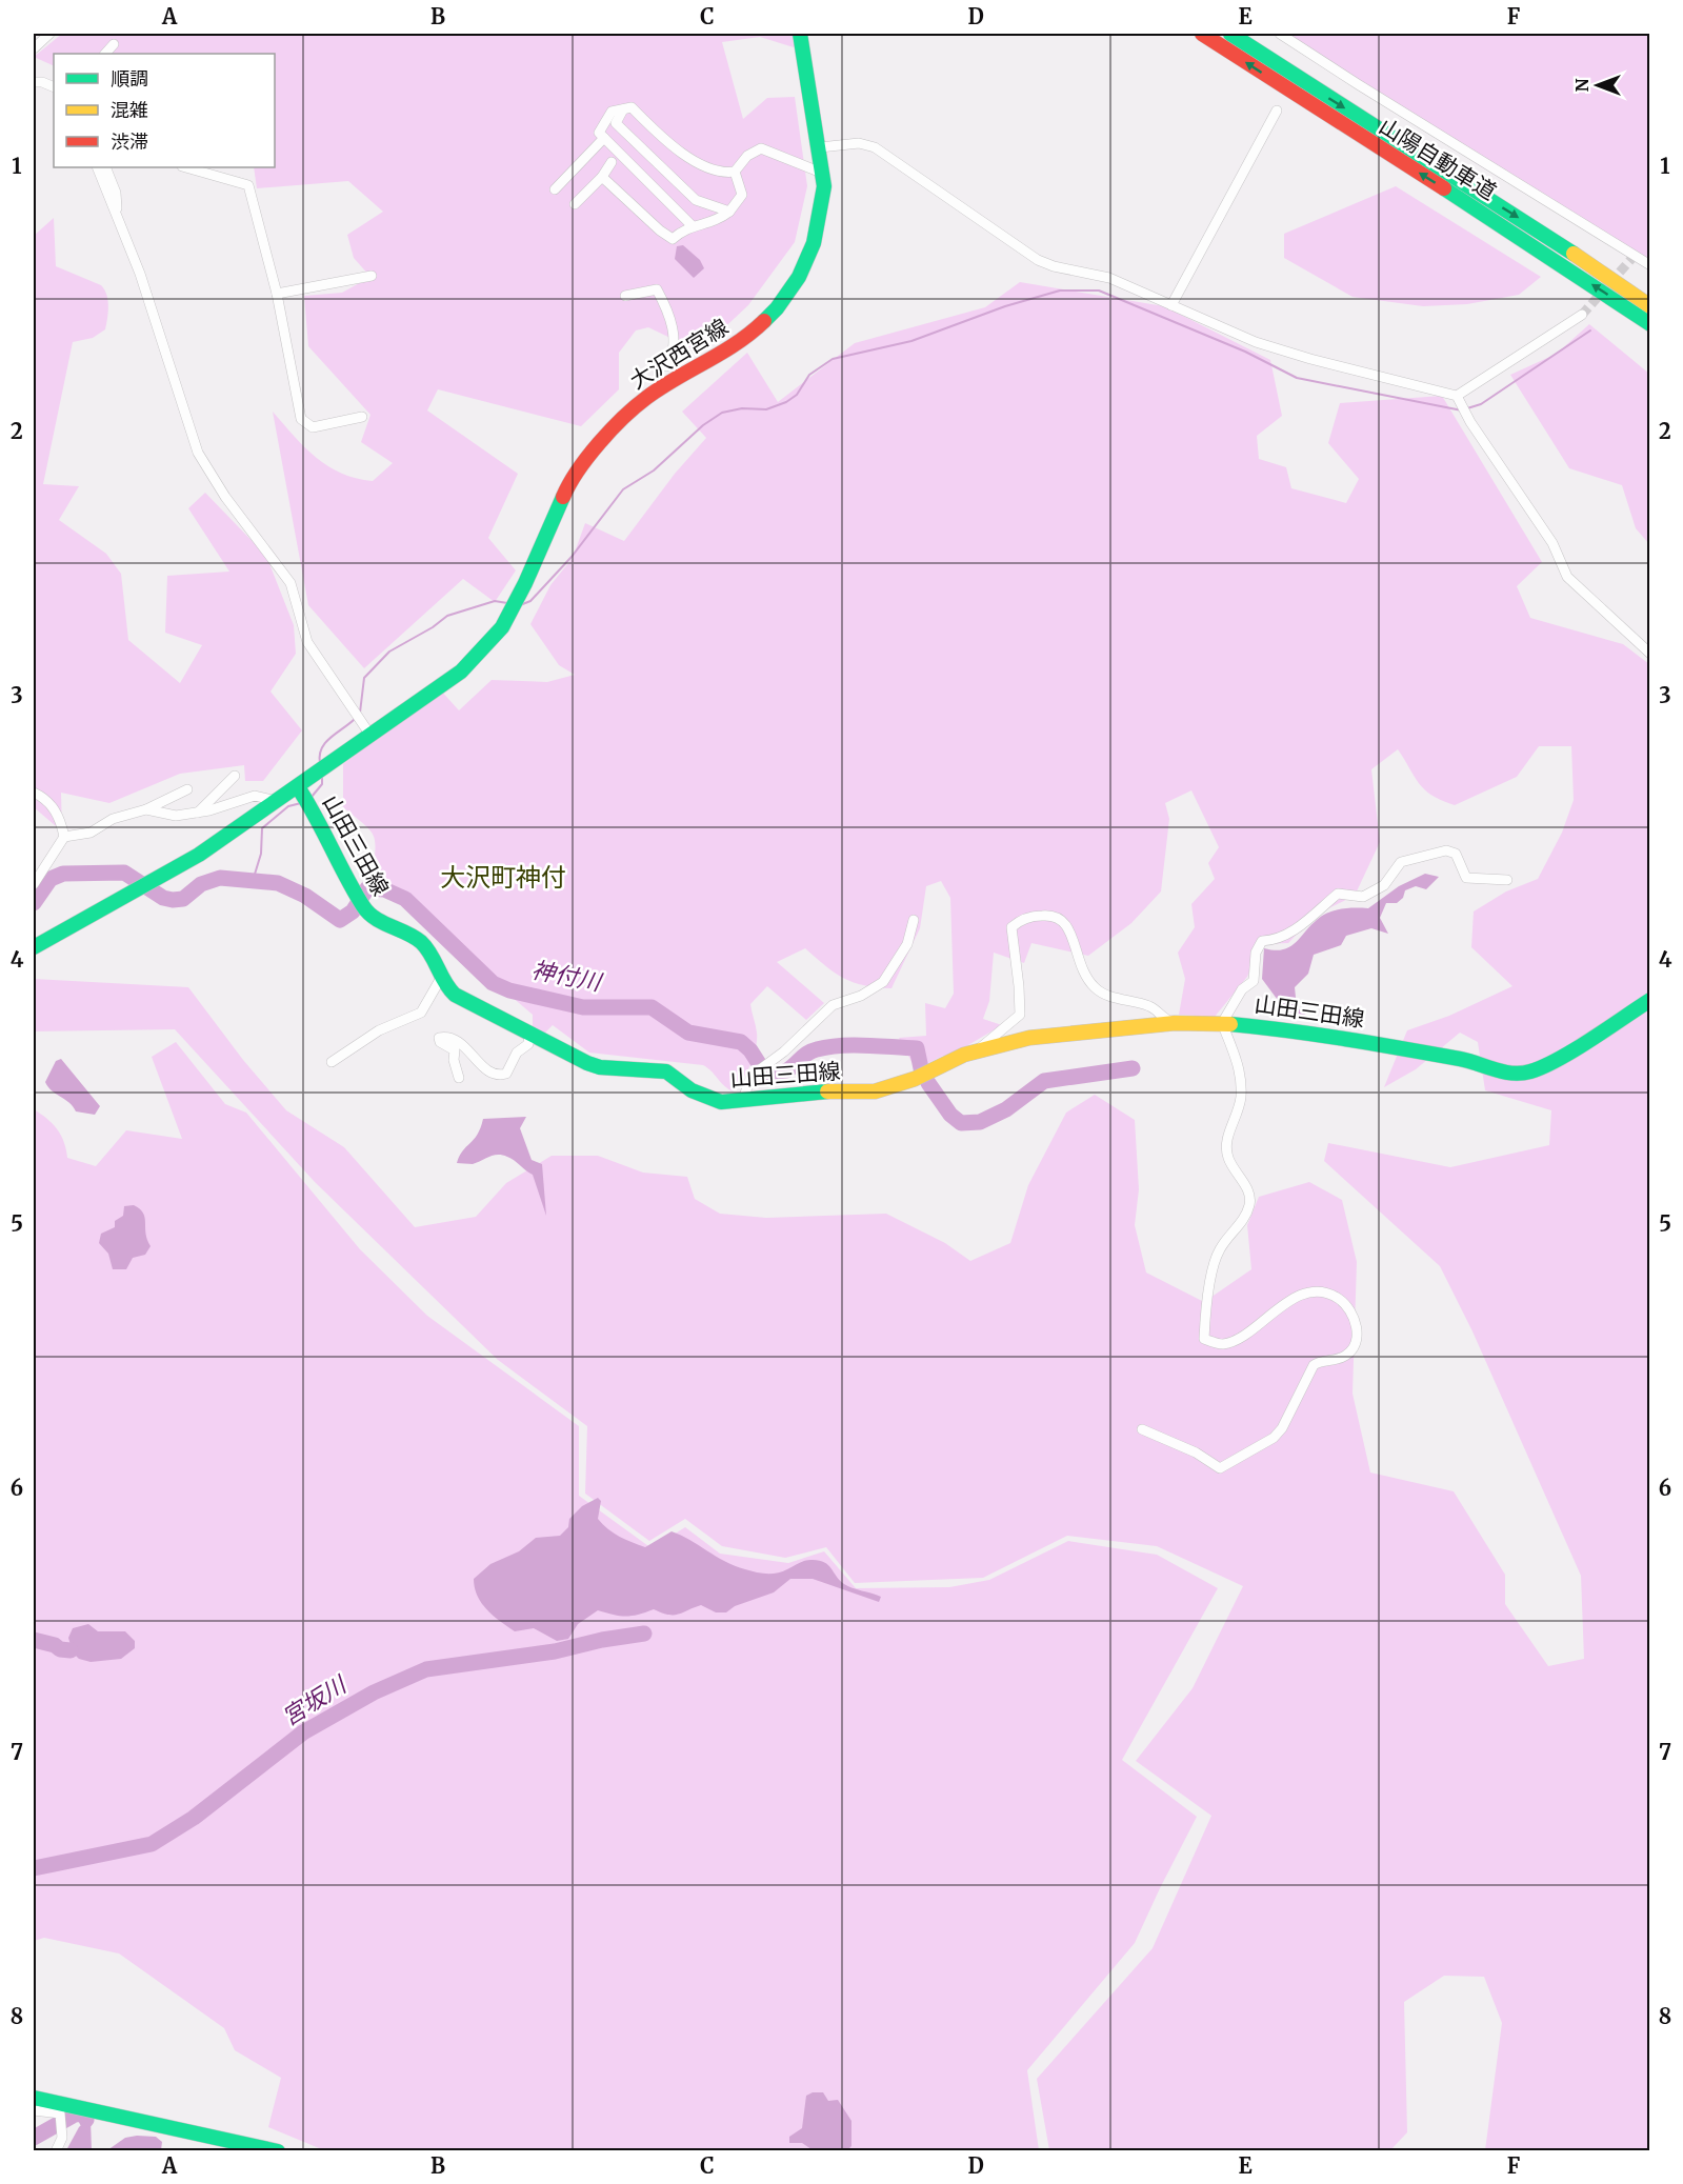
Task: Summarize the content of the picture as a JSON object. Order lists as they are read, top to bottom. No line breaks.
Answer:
{"streets":{"main road":["山陽自動車道","大沢西宮線","山田三田線"]},"crossings":[["大沢西宮線","山田三田線"]],"districts":["大沢町神付"],"water":["神付川","宮坂川"],"legend":["順調","混雑","渋滞"],"north":"left","grid":{"columns":["A","B","C","D","E","F"],"rows":["1","2","3","4","5","6","7","8"]}}
